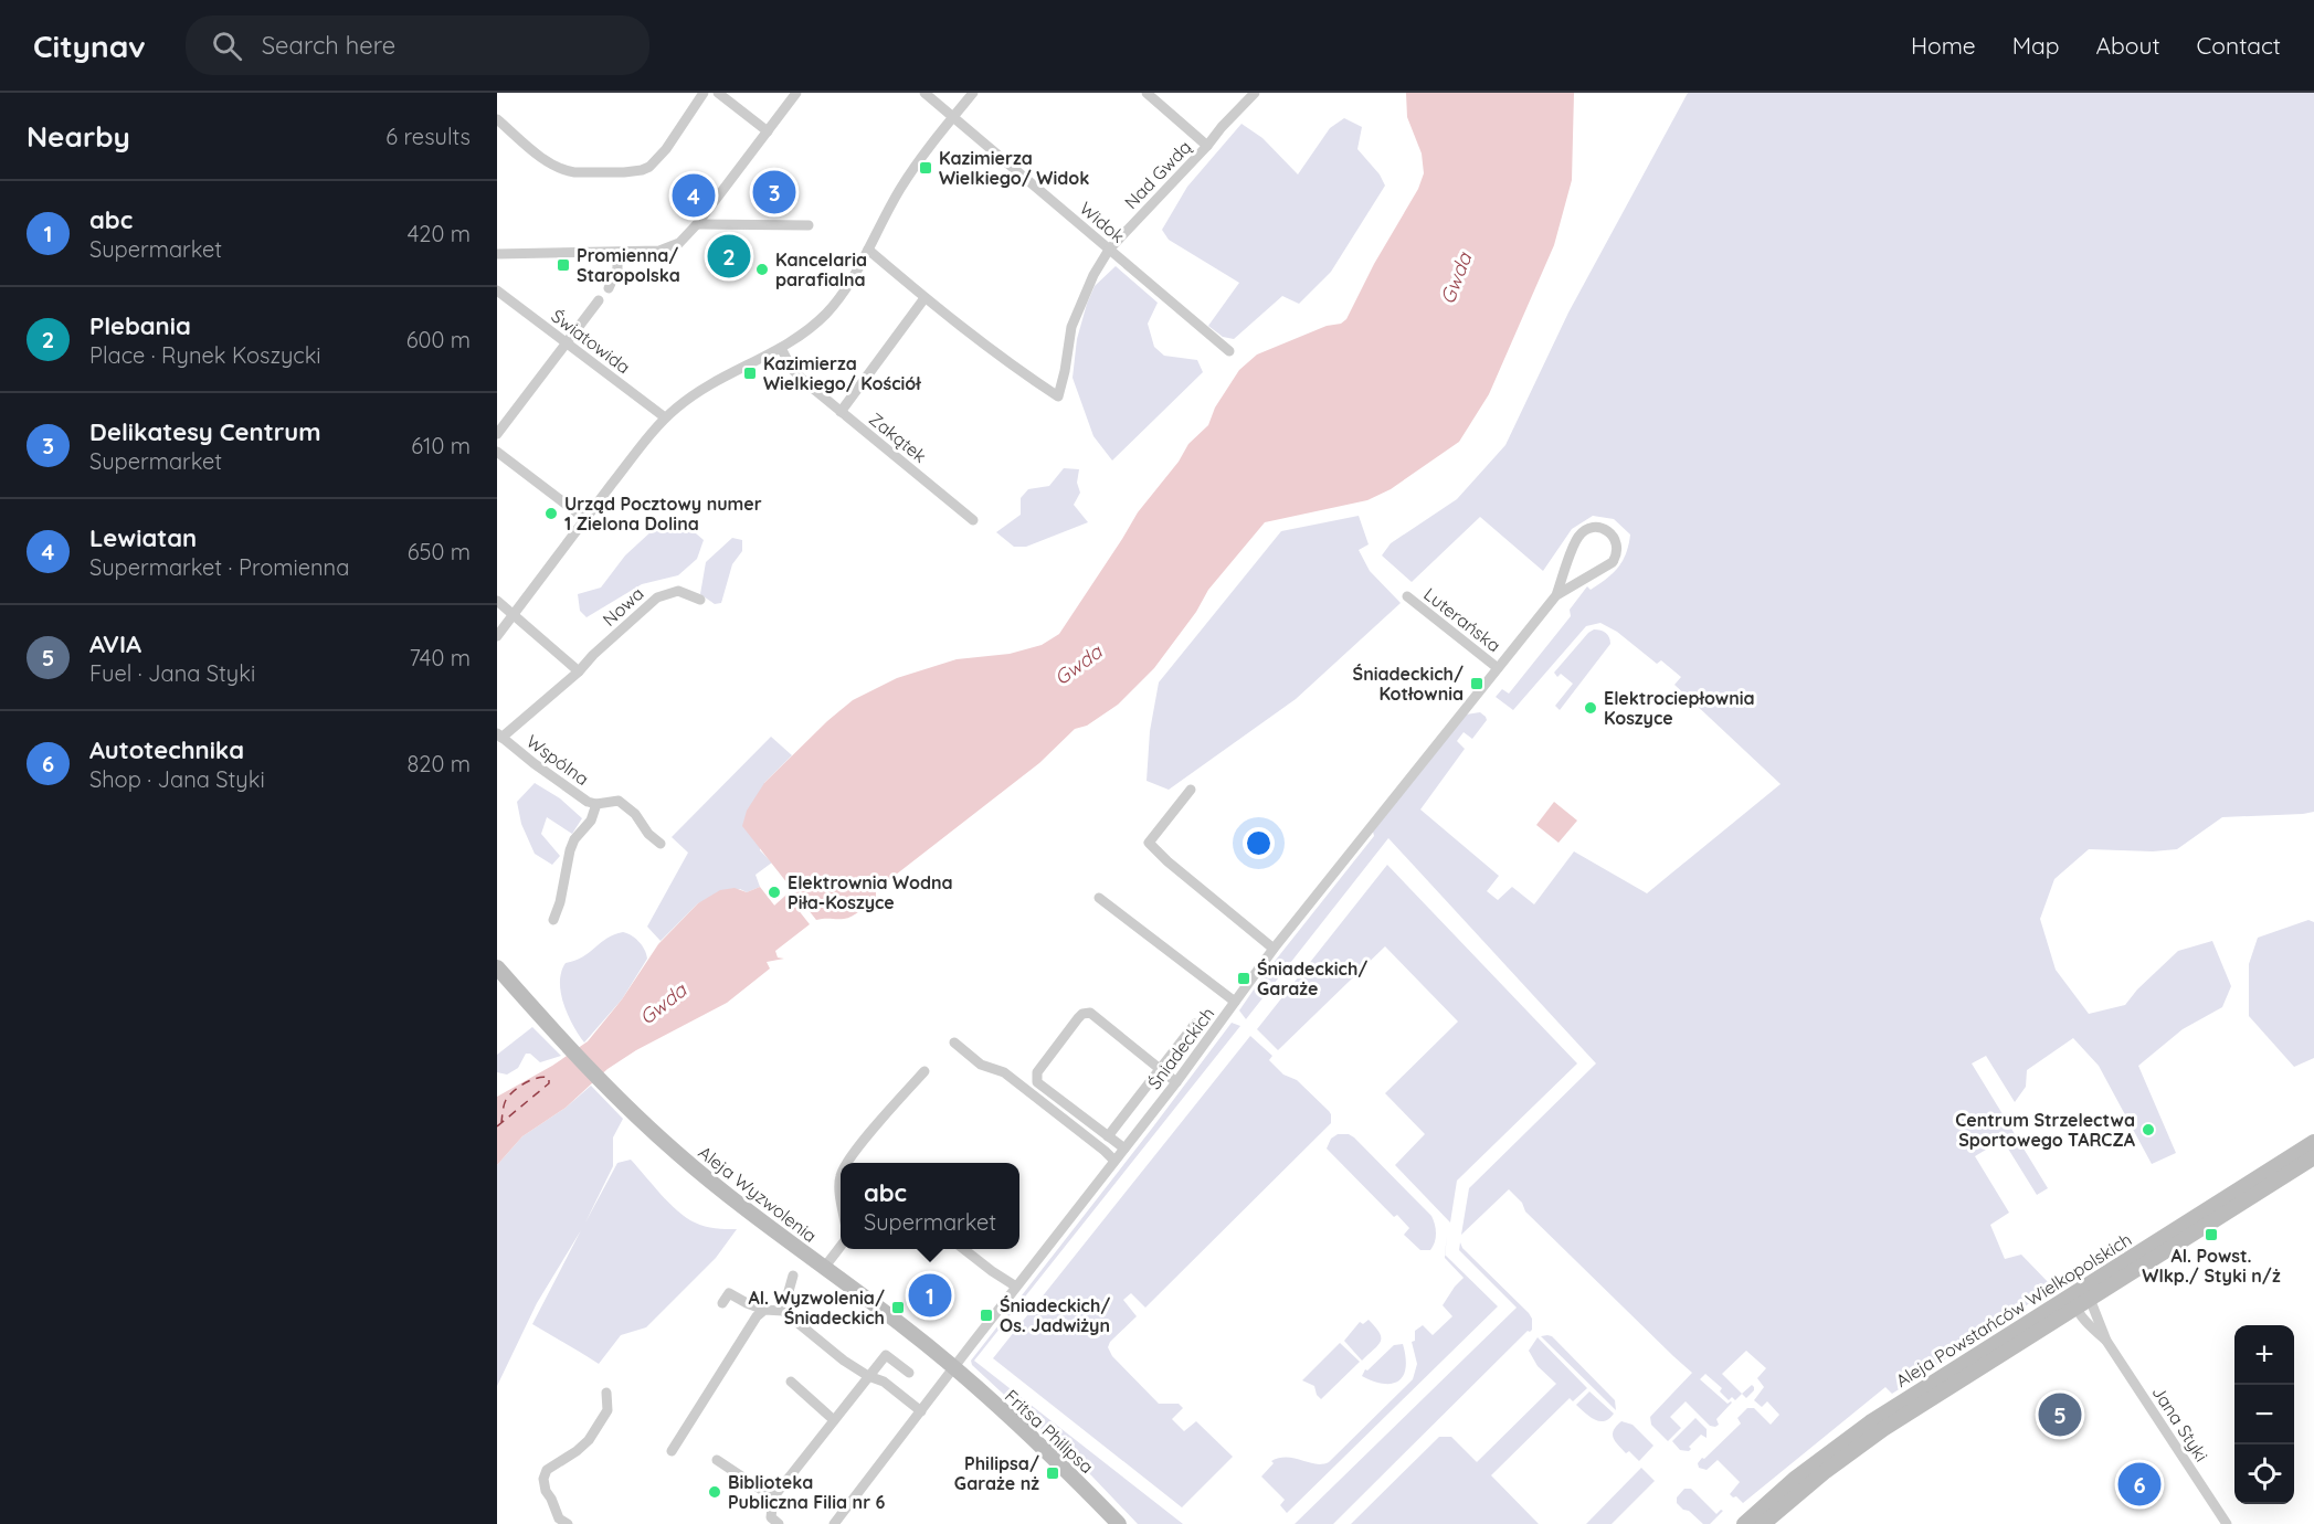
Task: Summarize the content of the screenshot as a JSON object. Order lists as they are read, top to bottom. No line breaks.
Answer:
{"streets":{"main road":["Aleja Wyzwolenia","Aleja Powstańców Wielkopolskich","Fritsa Philipsa"],"street":["Nad Gwdą","Widok","Światowida","Zakątek","Nowa","Luterańska","Wspólna","Śniadeckich","Jana Styki"]},"crossings":[["Nad Gwdą","Widok"],["Nowa","Wspólna"],["Luterańska","Śniadeckich"],["Śniadeckich","Aleja Wyzwolenia"],["Śniadeckich","Fritsa Philipsa"],["Aleja Wyzwolenia","Fritsa Philipsa"],["Aleja Powstańców Wielkopolskich","Jana Styki"]],"water":["Gwda"],"places":{"transit":["Kazimierza Wielkiego/ Widok","Promienna/ Staropolska","Kazimierza Wielkiego/ Kościół","Śniadeckich/ Kotłownia","Śniadeckich/ Garaże","Al. Powst. Wlkp./ Styki n/ż","Al. Wyzwolenia/ Śniadeckich","Śniadeckich/ Os. Jadwiżyn","Philipsa/ Garaże nż"],"other":["Kancelaria parafialna","Urząd Pocztowy numer 1 Zielona Dolina","Elektrociepłownia Koszyce","Elektrownia Wodna Piła-Koszyce","Centrum Strzelectwa Sportowego TARCZA","Biblioteka Publiczna Filia nr 6"]},"page":{"header":"Citynav","search":"Search here","nav":["Home","Map","About","Contact"],"heading":["Nearby","6 results"],"pins":["3","4","2","1","5","6"],"list":[{"mark":"1","name":"abc","note":"Supermarket","value":"420 m"},{"mark":"2","name":"Plebania","note":"Place · Rynek Koszycki","value":"600 m"},{"mark":"3","name":"Delikatesy Centrum","note":"Supermarket","value":"610 m"},{"mark":"4","name":"Lewiatan","note":"Supermarket · Promienna","value":"650 m"},{"mark":"5","name":"AVIA","note":"Fuel · Jana Styki","value":"740 m"},{"mark":"6","name":"Autotechnika","note":"Shop · Jana Styki","value":"820 m"}],"popup":["abc","Supermarket"],"map_buttons":["+","−"]}}
